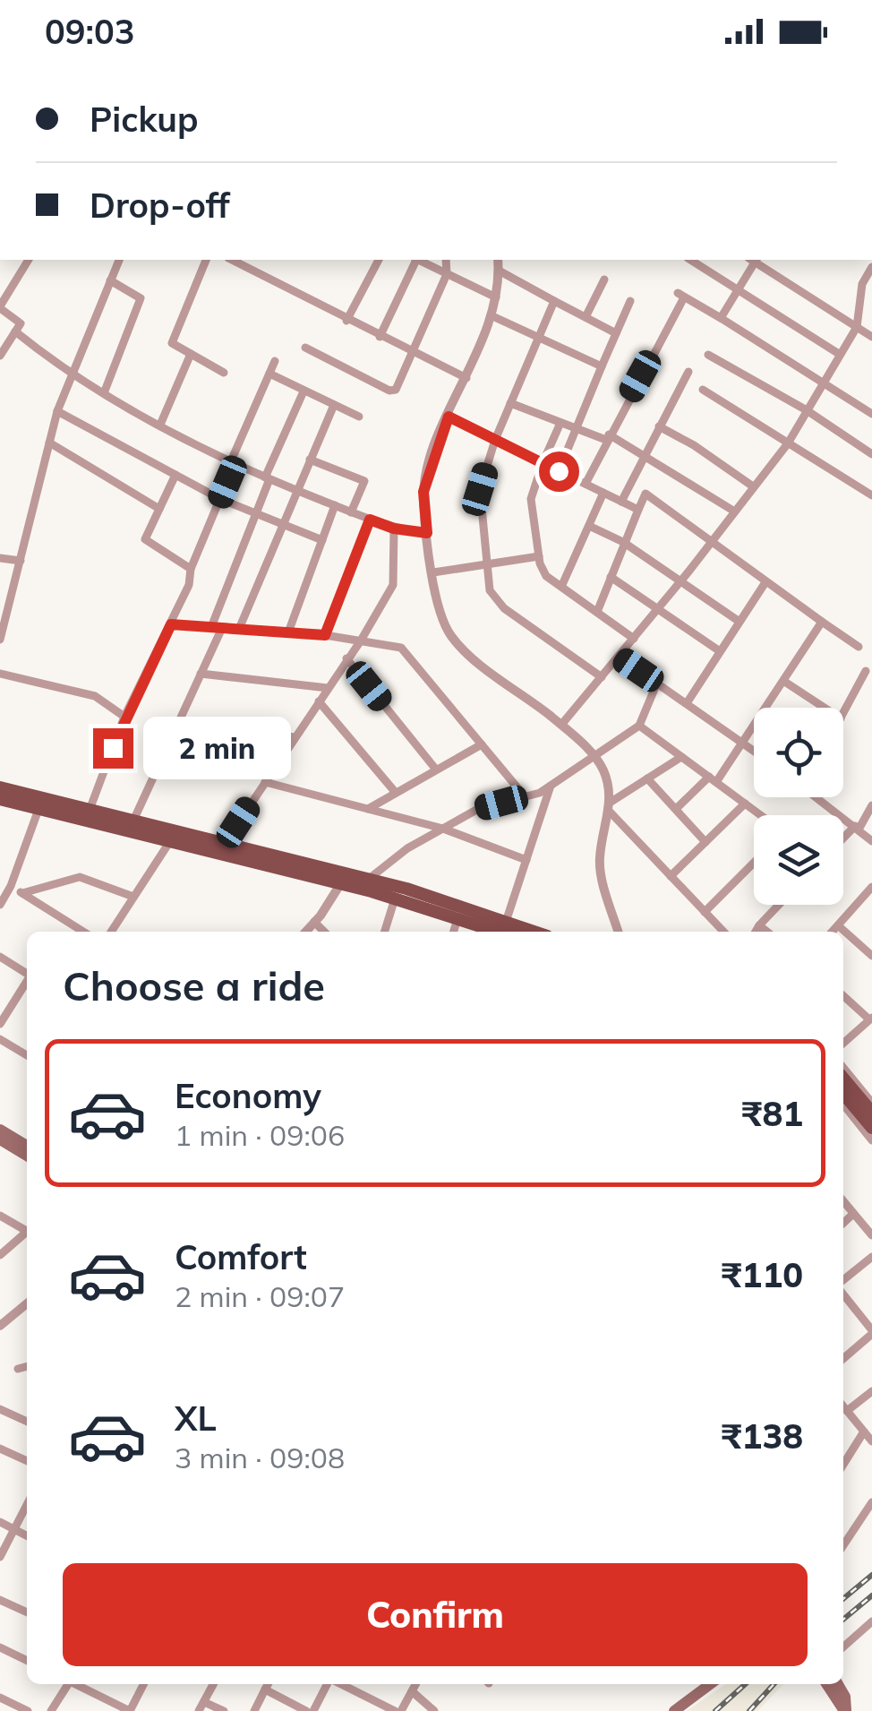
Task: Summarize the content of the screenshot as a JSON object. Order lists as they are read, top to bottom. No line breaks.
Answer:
{"page":{"status":"09:03","banner":["Pickup","Drop-off"],"bubble":"2 min","heading":"Choose a ride","list":[{"name":"Economy","note":"1 min · 09:06","value":"₹81"},{"name":"Comfort","note":"2 min · 09:07","value":"₹110"},{"name":"XL","note":"3 min · 09:08","value":"₹138"}],"buttons":"Confirm"}}
